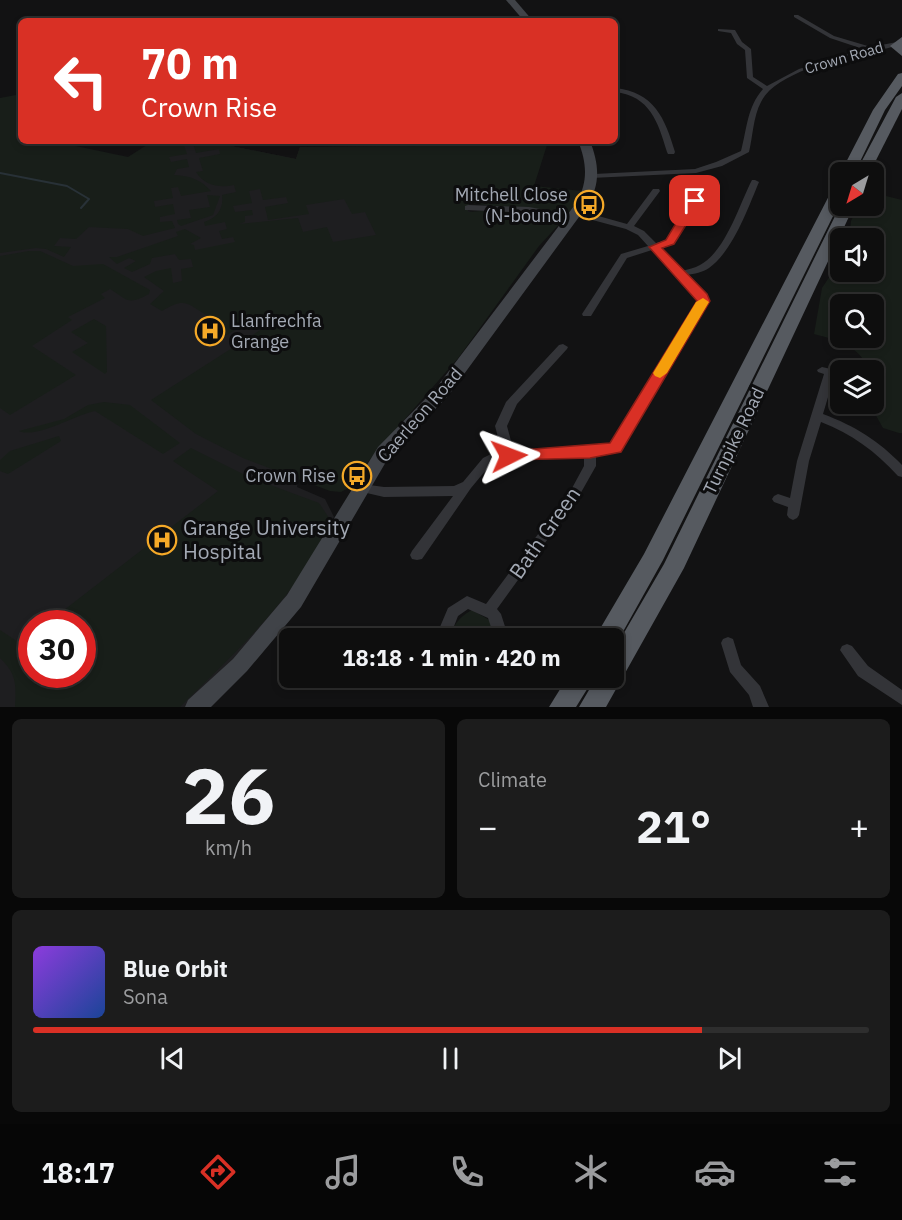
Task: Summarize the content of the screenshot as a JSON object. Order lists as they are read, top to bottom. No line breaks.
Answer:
{"streets":{"highway":["Turnpike Road"],"main road":["Caerleon Road"],"street":["Crown Road","Bath Green"]},"places":{"bus stop":["Mitchell Close (N-bound)","Crown Rise"],"hospital":["Llanfrechfa Grange","Grange University Hospital"]},"north":"bottom left","page":{"turn":["70 m","Crown Rise"],"limit":"30","trip":"18:18 · 1 min · 420 m","tile":[["26","km/h"],"Climate"],"heat":["−","21°","+"],"song":["Blue Orbit","Sona"],"tabs":"18:17"}}
